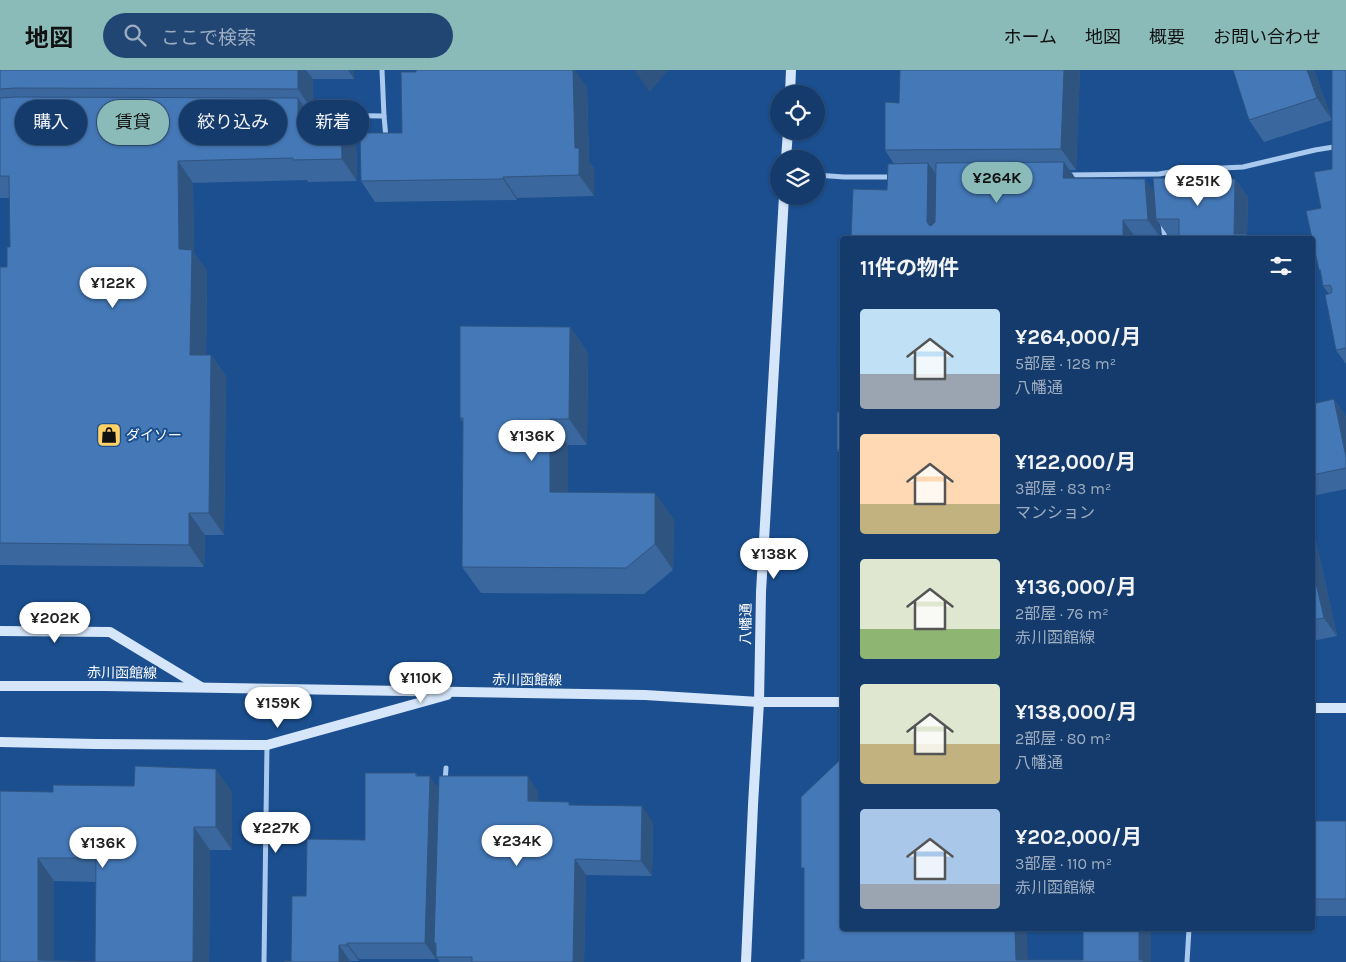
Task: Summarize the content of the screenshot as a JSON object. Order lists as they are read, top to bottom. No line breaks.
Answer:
{"streets":{"main road":["八幡通","赤川函館線"]},"crossings":[["八幡通","赤川函館線"]],"places":{"shop":["ダイソー"]},"page":{"header":"地図","search":"ここで検索","nav":["ホーム","地図","概要","お問い合わせ"],"chip":["購入","賃貸","絞り込み","新着"],"price":["¥264K","¥251K","¥122K","¥136K","¥138K","¥202K","¥110K","¥159K","¥227K","¥234K","¥136K"],"heading":"11件の物件","list":[{"name":"¥264,000/月","note":"5部屋 · 128 m² · 八幡通"},{"name":"¥122,000/月","note":"3部屋 · 83 m² · マンション"},{"name":"¥136,000/月","note":"2部屋 · 76 m² · 赤川函館線"},{"name":"¥138,000/月","note":"2部屋 · 80 m² · 八幡通"},{"name":"¥202,000/月","note":"3部屋 · 110 m² · 赤川函館線"}]}}
